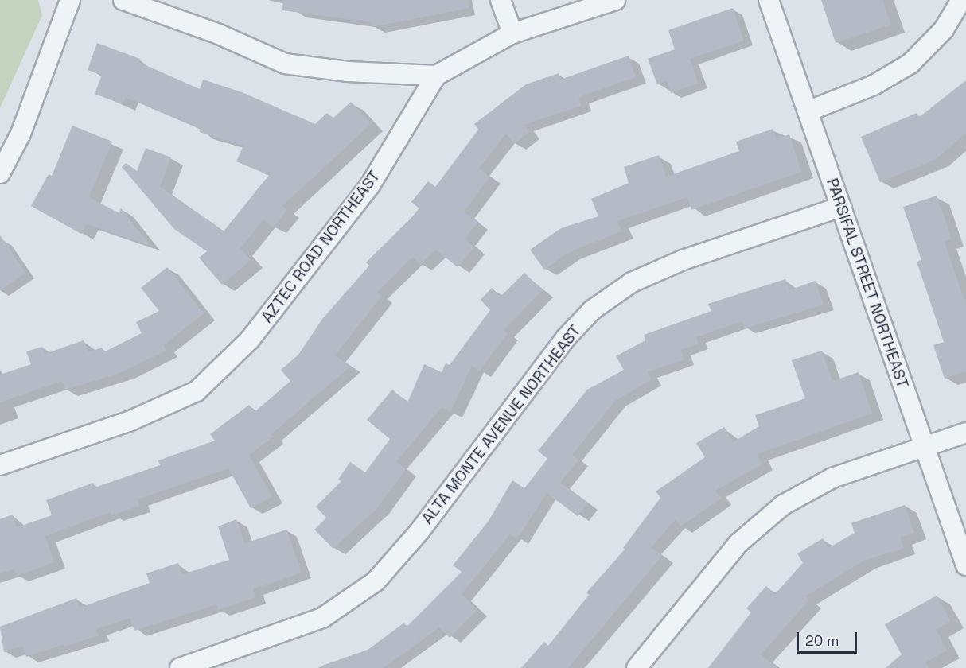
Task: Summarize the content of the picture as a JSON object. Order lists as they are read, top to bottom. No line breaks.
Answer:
{"streets":{"street":["AZTEC ROAD NORTHEAST","PARSIFAL STREET NORTHEAST","ALTA MONTE AVENUE NORTHEAST"]},"crossings":[["PARSIFAL STREET NORTHEAST","ALTA MONTE AVENUE NORTHEAST"]],"scale_bar":"20 m"}
